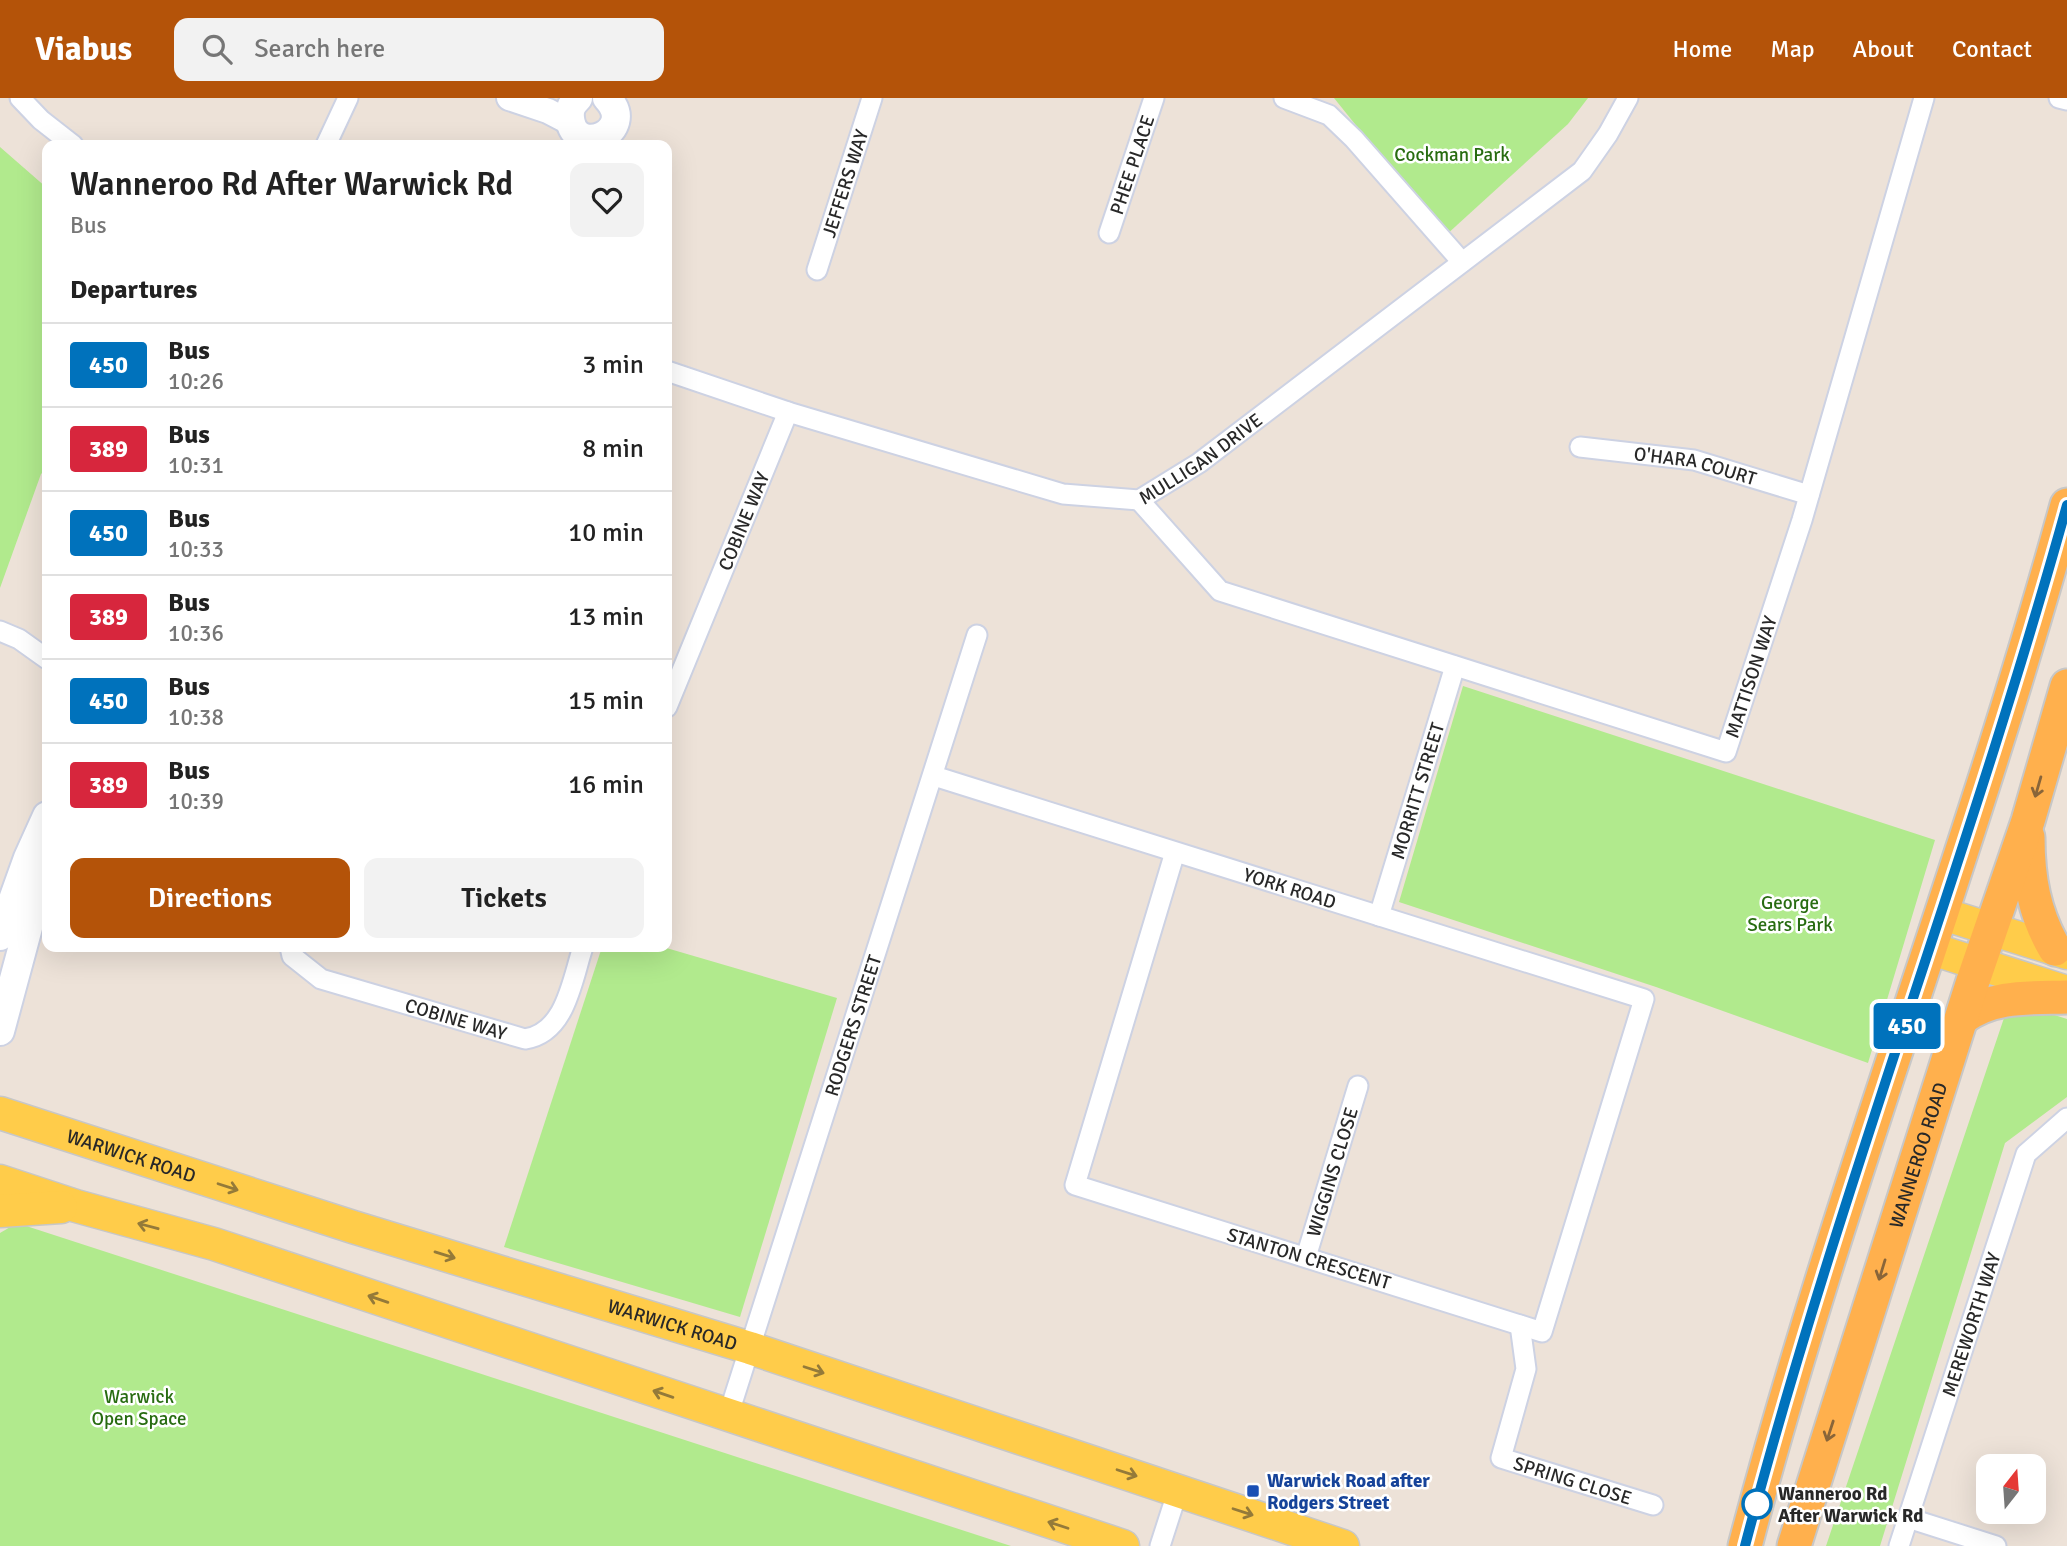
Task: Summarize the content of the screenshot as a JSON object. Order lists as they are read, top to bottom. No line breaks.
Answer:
{"streets":{"highway":["WANNEROO ROAD"],"main road":["WARWICK ROAD"],"street":["PHEE PLACE","JEFFERS WAY","MULLIGAN DRIVE","O'HARA COURT","COBINE WAY","MATTISON WAY","MORRITT STREET","YORK ROAD","RODGERS STREET","WIGGINS CLOSE","STANTON CRESCENT","MEREWORTH WAY","SPRING CLOSE"]},"crossings":[["MULLIGAN DRIVE","COBINE WAY"],["MULLIGAN DRIVE","MATTISON WAY"],["O'HARA COURT","MATTISON WAY"],["MATTISON WAY","MORRITT STREET"],["MORRITT STREET","YORK ROAD"],["YORK ROAD","RODGERS STREET"],["YORK ROAD","STANTON CRESCENT"],["RODGERS STREET","WARWICK ROAD"],["WIGGINS CLOSE","STANTON CRESCENT"],["STANTON CRESCENT","SPRING CLOSE"]],"parks":["Cockman Park","George Sears Park","Warwick Open Space"],"places":{"transit":["Warwick Road after Rodgers Street"],"other":["Wanneroo Rd After Warwick Rd"]},"lines":["bus line 450"],"north":"top","page":{"header":"Viabus","search":"Search here","nav":["Home","Map","About","Contact"],"on_map":"450","heading":[["Wanneroo Rd After Warwick Rd","Bus"],"Departures"],"list":[{"mark":"450","name":"Bus","note":"10:26","value":"3 min"},{"mark":"389","name":"Bus","note":"10:31","value":"8 min"},{"mark":"450","name":"Bus","note":"10:33","value":"10 min"},{"mark":"389","name":"Bus","note":"10:36","value":"13 min"},{"mark":"450","name":"Bus","note":"10:38","value":"15 min"},{"mark":"389","name":"Bus","note":"10:39","value":"16 min"}],"buttons":["Directions","Tickets"]}}
